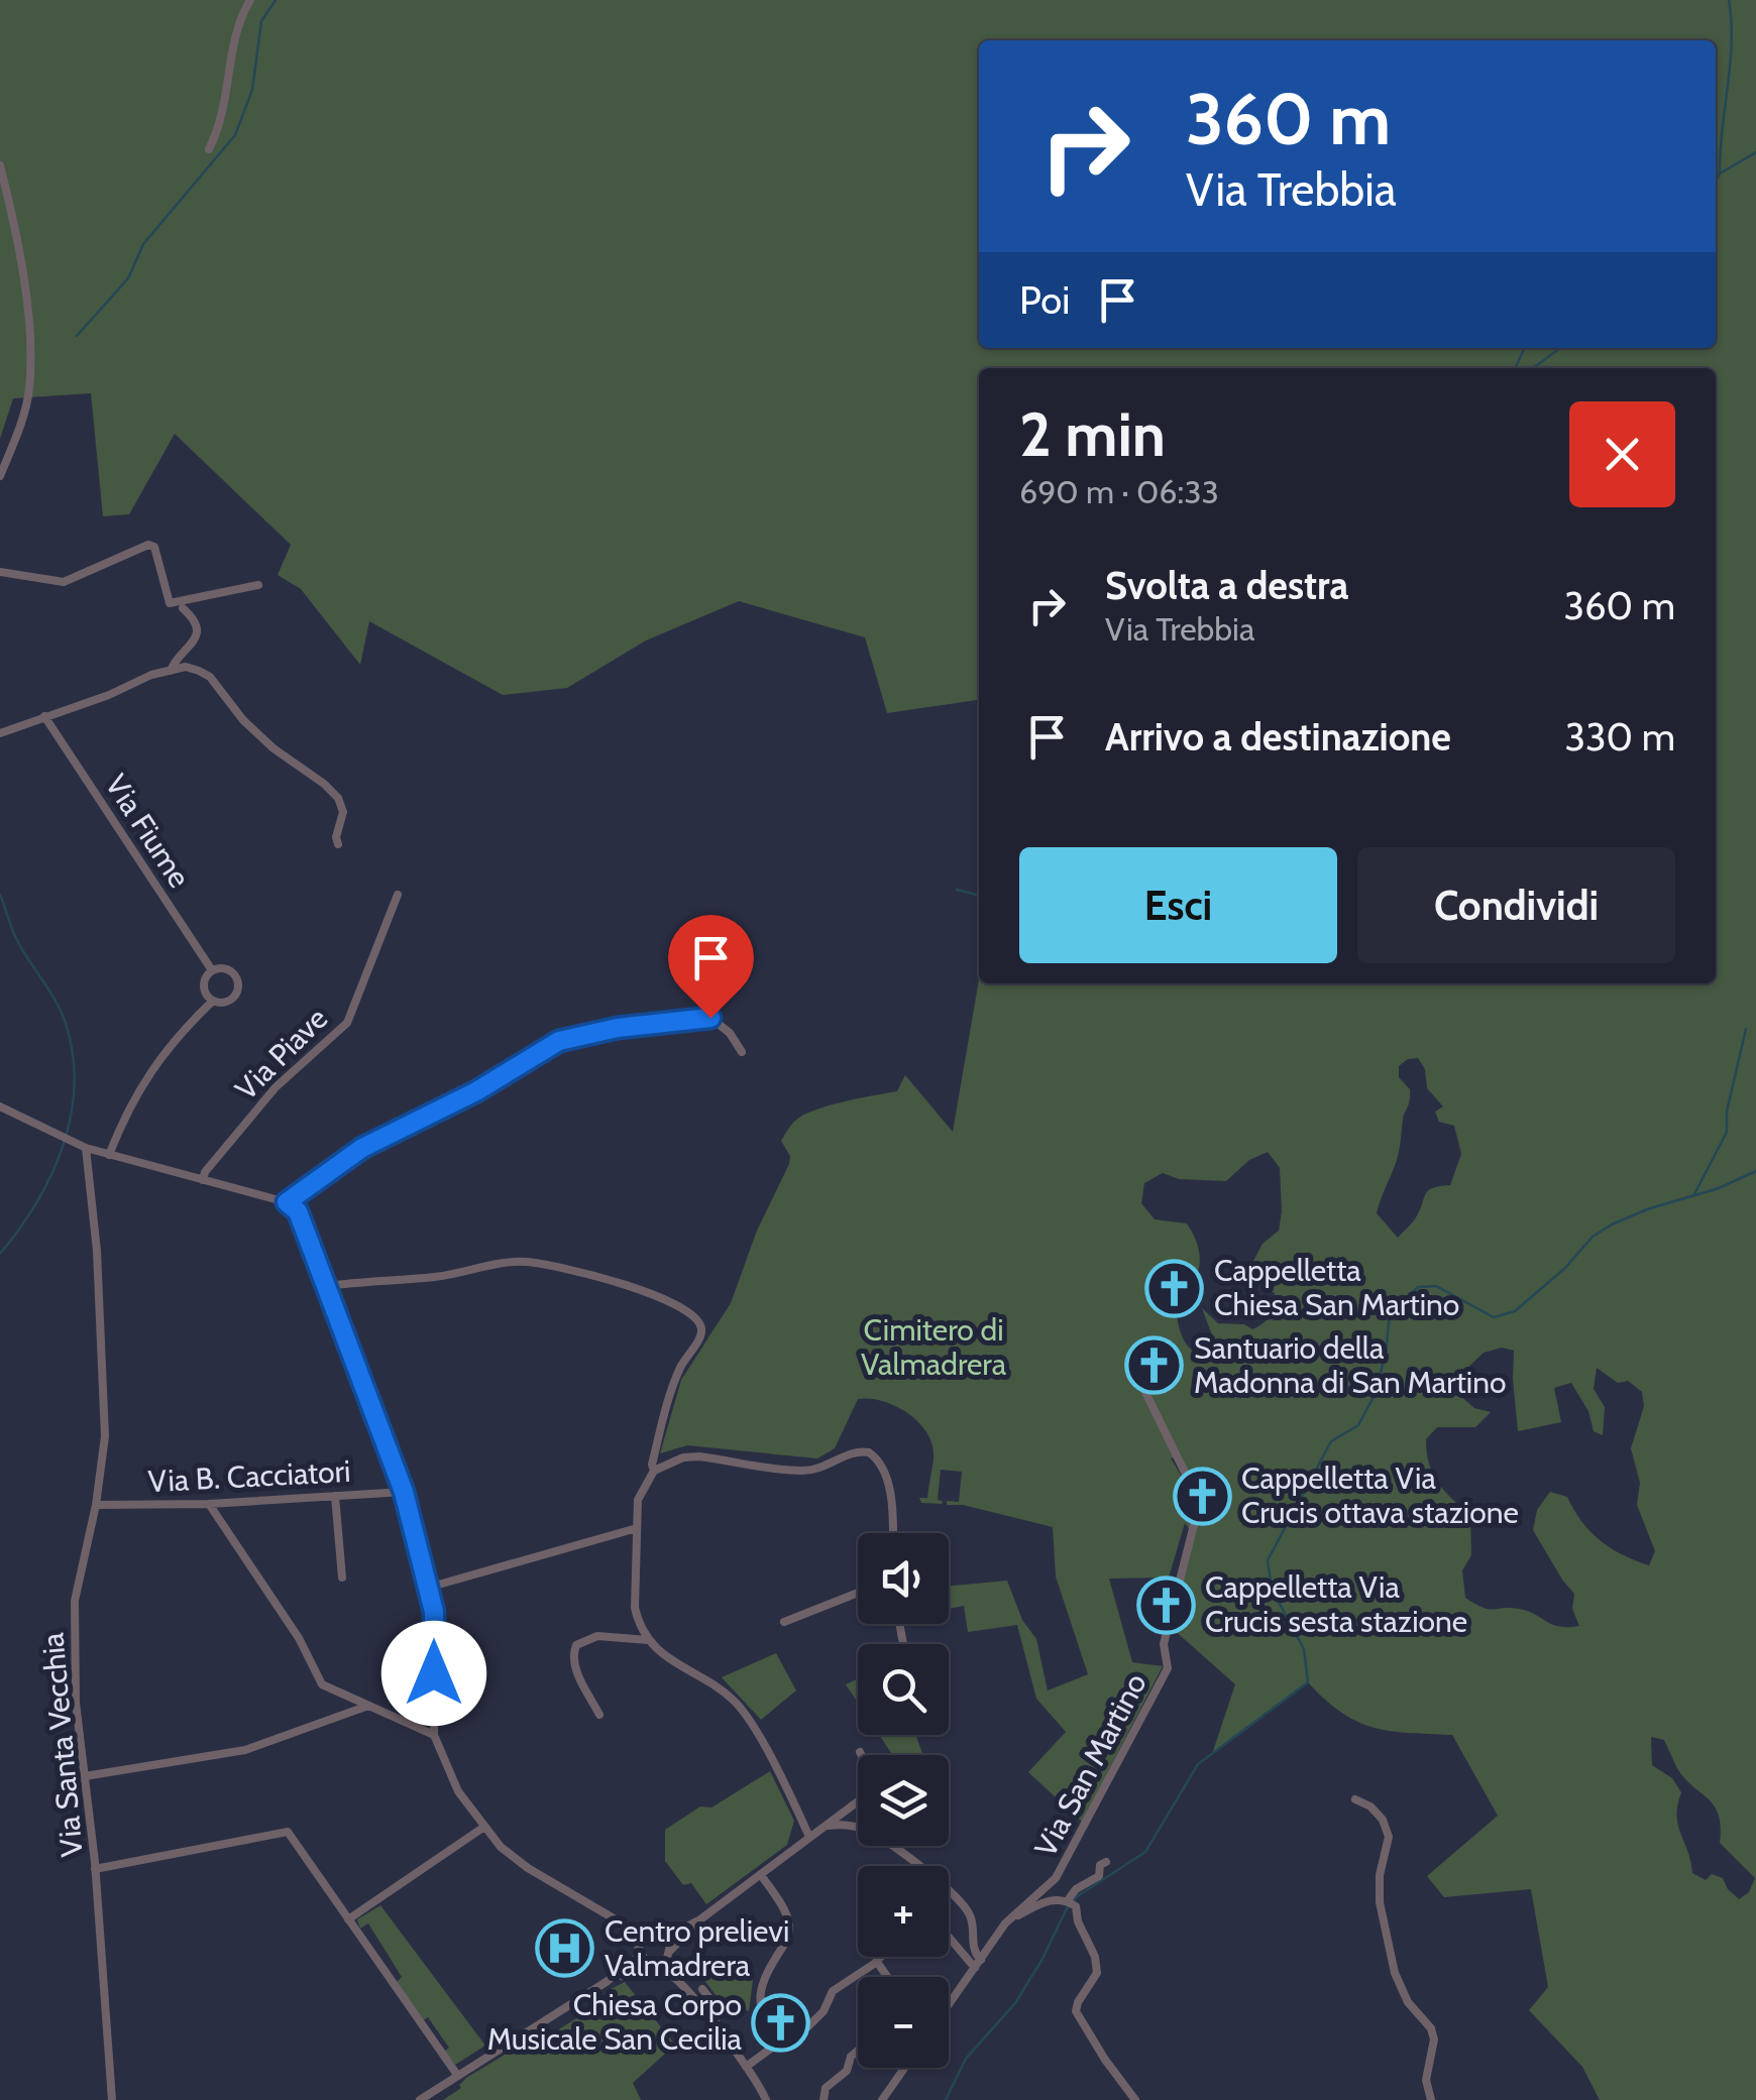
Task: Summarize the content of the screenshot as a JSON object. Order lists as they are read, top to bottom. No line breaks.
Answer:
{"streets":{"street":["Via Fiume","Via Piave","Via B. Cacciatori","Via Santa Vecchia","Via San Martino"]},"crossings":[["Via B. Cacciatori","Via Santa Vecchia"]],"parks":["Cimitero di Valmadrera"],"places":{"church":["Cappelletta Chiesa San Martino","Santuario della Madonna di San Martino","Cappelletta Via Crucis ottava stazione","Cappelletta Via Crucis sesta stazione","Chiesa Corpo Musicale San Cecilia"],"hospital":["Centro prelievi Valmadrera"]},"page":{"turn":["360 m","Via Trebbia"],"then":"Poi","heading":["2 min","690 m · 06:33"],"list":[{"name":"Svolta a destra","note":"Via Trebbia","value":"360 m"},{"name":"Arrivo a destinazione","value":"330 m"}],"buttons":["Esci","Condividi"],"map_buttons":["+","−"]}}
